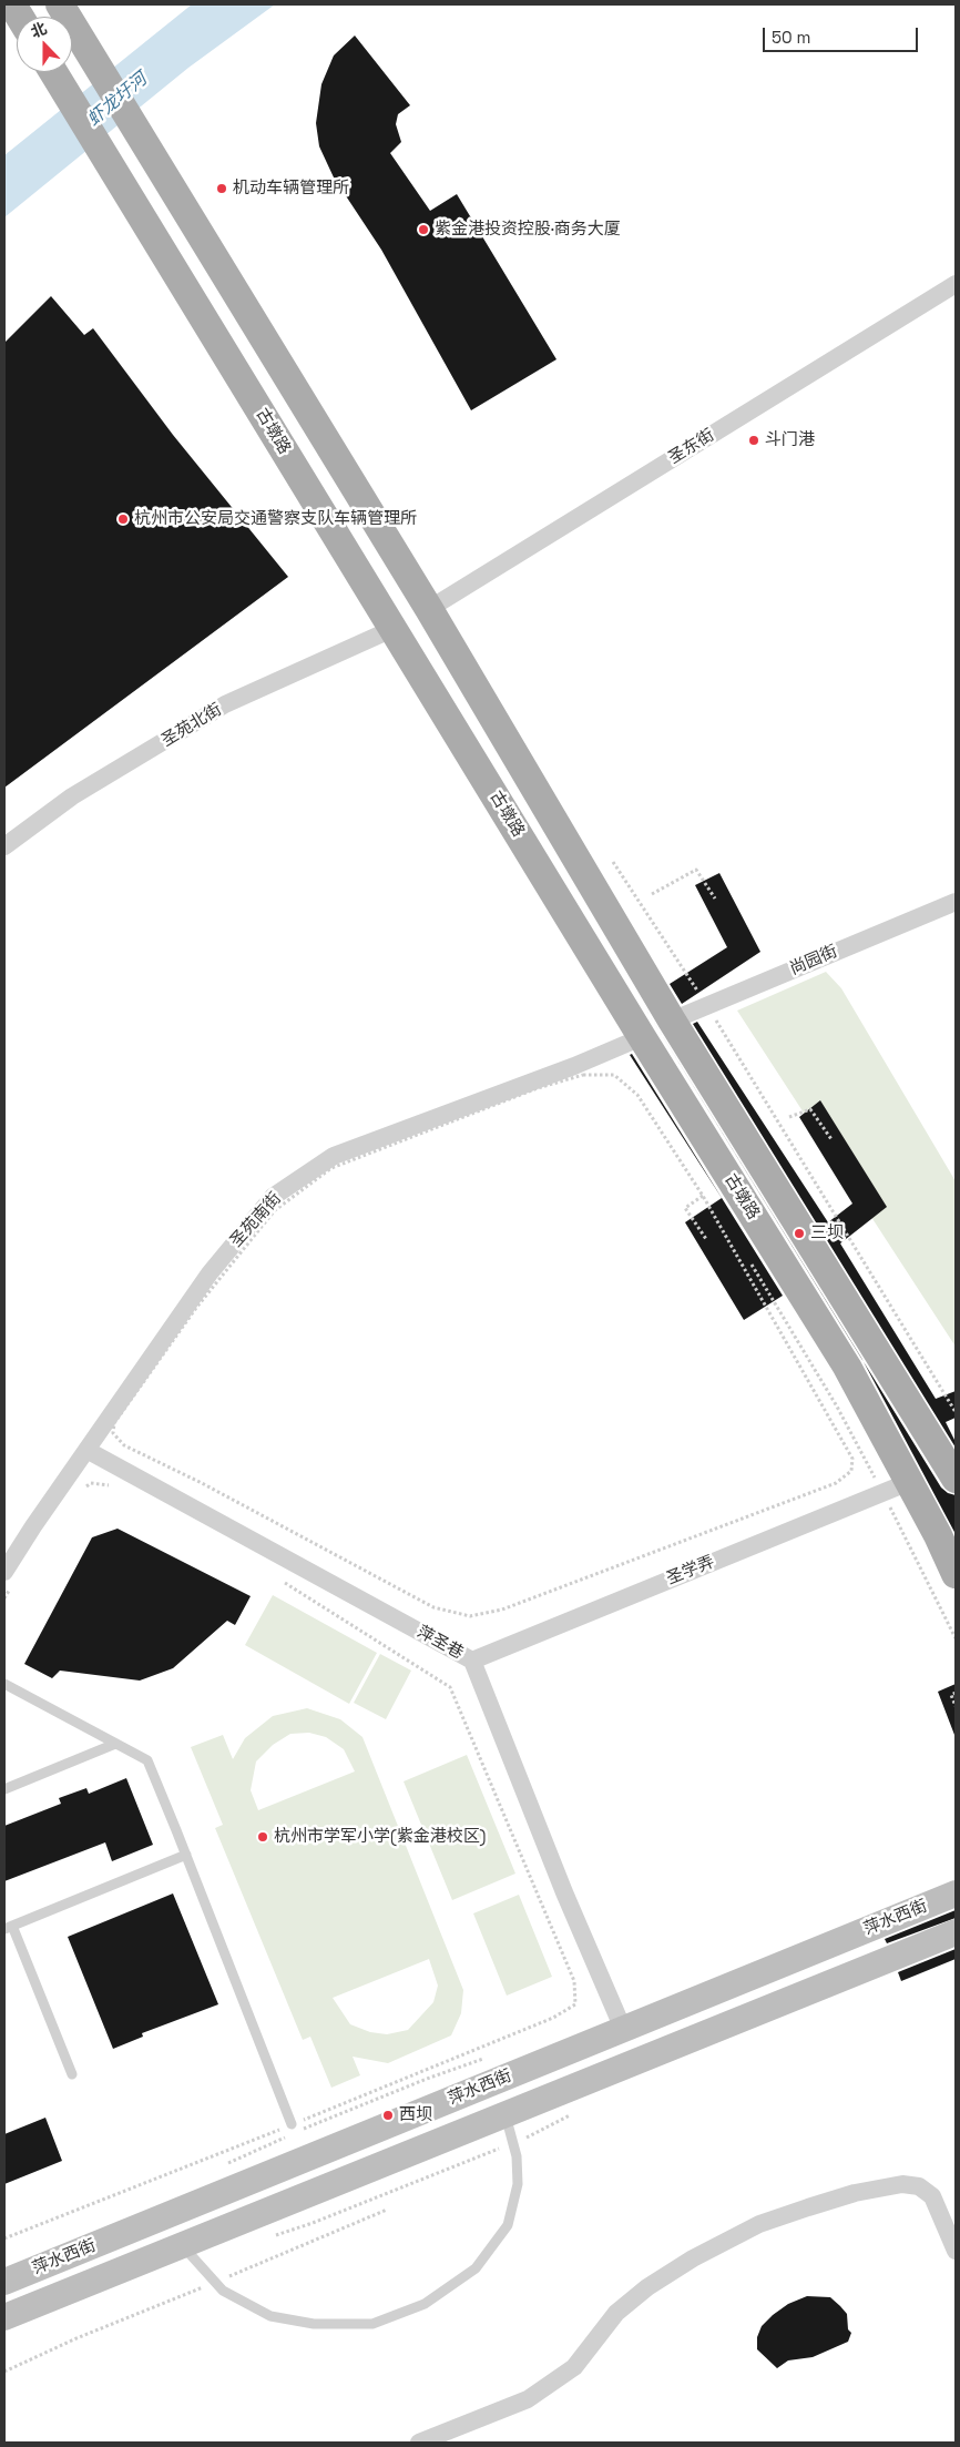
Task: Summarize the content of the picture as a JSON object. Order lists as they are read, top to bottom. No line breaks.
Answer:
{"streets":{"main road":["古墩路","萍水西街"],"street":["圣东街","圣苑北街","尚园街","圣苑南街","圣学弄","萍圣巷"]},"crossings":[["古墩路","圣东街"],["古墩路","圣苑北街"],["古墩路","尚园街"],["古墩路","圣苑南街"],["古墩路","圣学弄"],["圣苑南街","萍圣巷"],["圣学弄","萍圣巷"],["萍圣巷","萍水西街"]],"water":["虾龙圩河"],"places":["机动车辆管理所","紫金港投资控股·商务大厦","斗门港","杭州市公安局交通警察支队车辆管理所","三坝","杭州市学军小学(紫金港校区)","西坝"],"scale_bar":"50 m","north":"top"}
